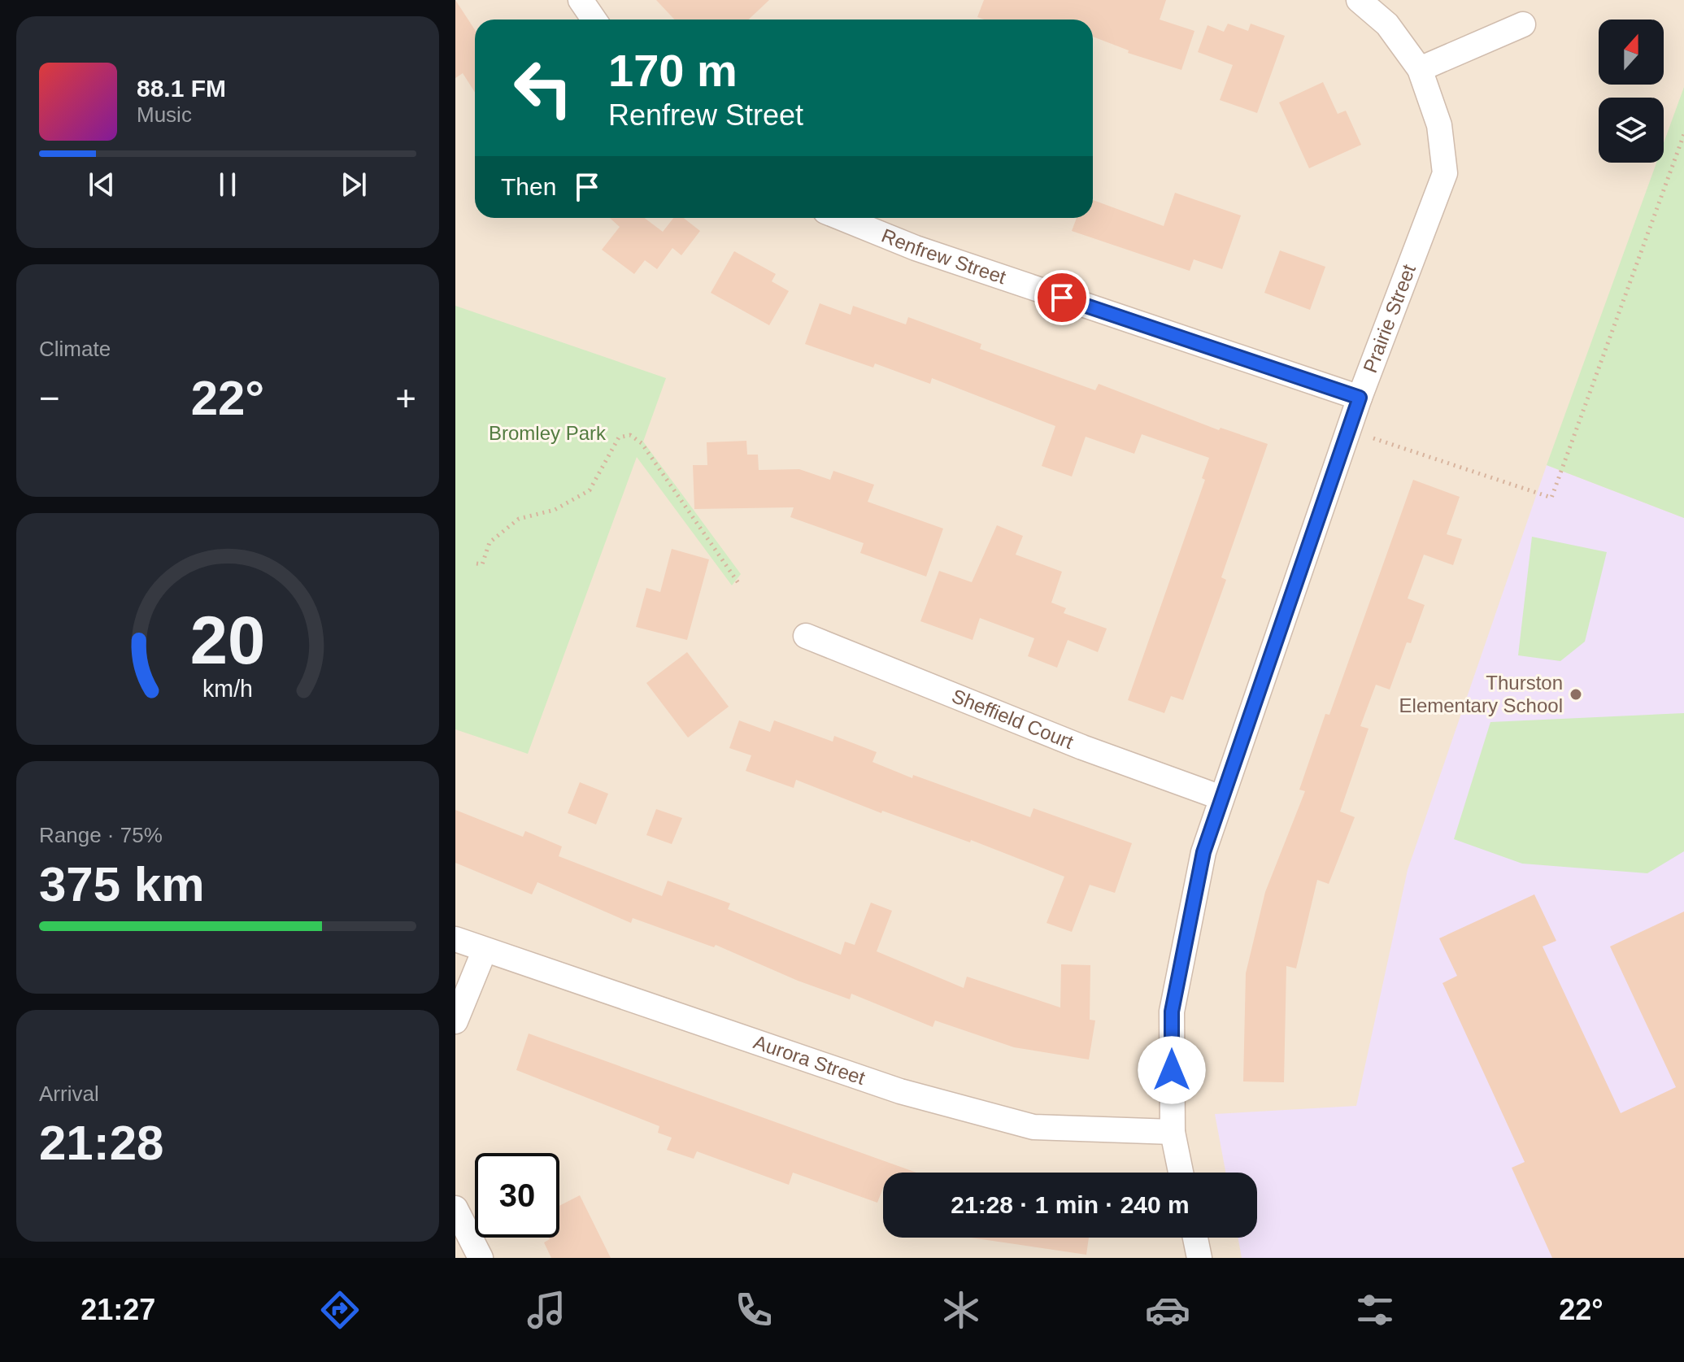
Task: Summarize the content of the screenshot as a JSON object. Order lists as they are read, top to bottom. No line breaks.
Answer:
{"streets":{"street":["Renfrew Street","Prairie Street","Sheffield Court","Aurora Street"]},"crossings":[["Renfrew Street","Prairie Street"],["Prairie Street","Sheffield Court"],["Prairie Street","Aurora Street"]],"parks":["Bromley Park"],"places":["Thurston Elementary School"],"north":"top","page":{"turn":["170 m","Renfrew Street"],"song":["88.1 FM","Music"],"then":"Then","tile":["Climate",["Range · 75%","375 km"],["Arrival","21:28"]],"heat":["−","22°","+"],"limit":"30","trip":"21:28 · 1 min · 240 m","tabs":["21:27","22°"],"gauge":["20","km/h"]}}
